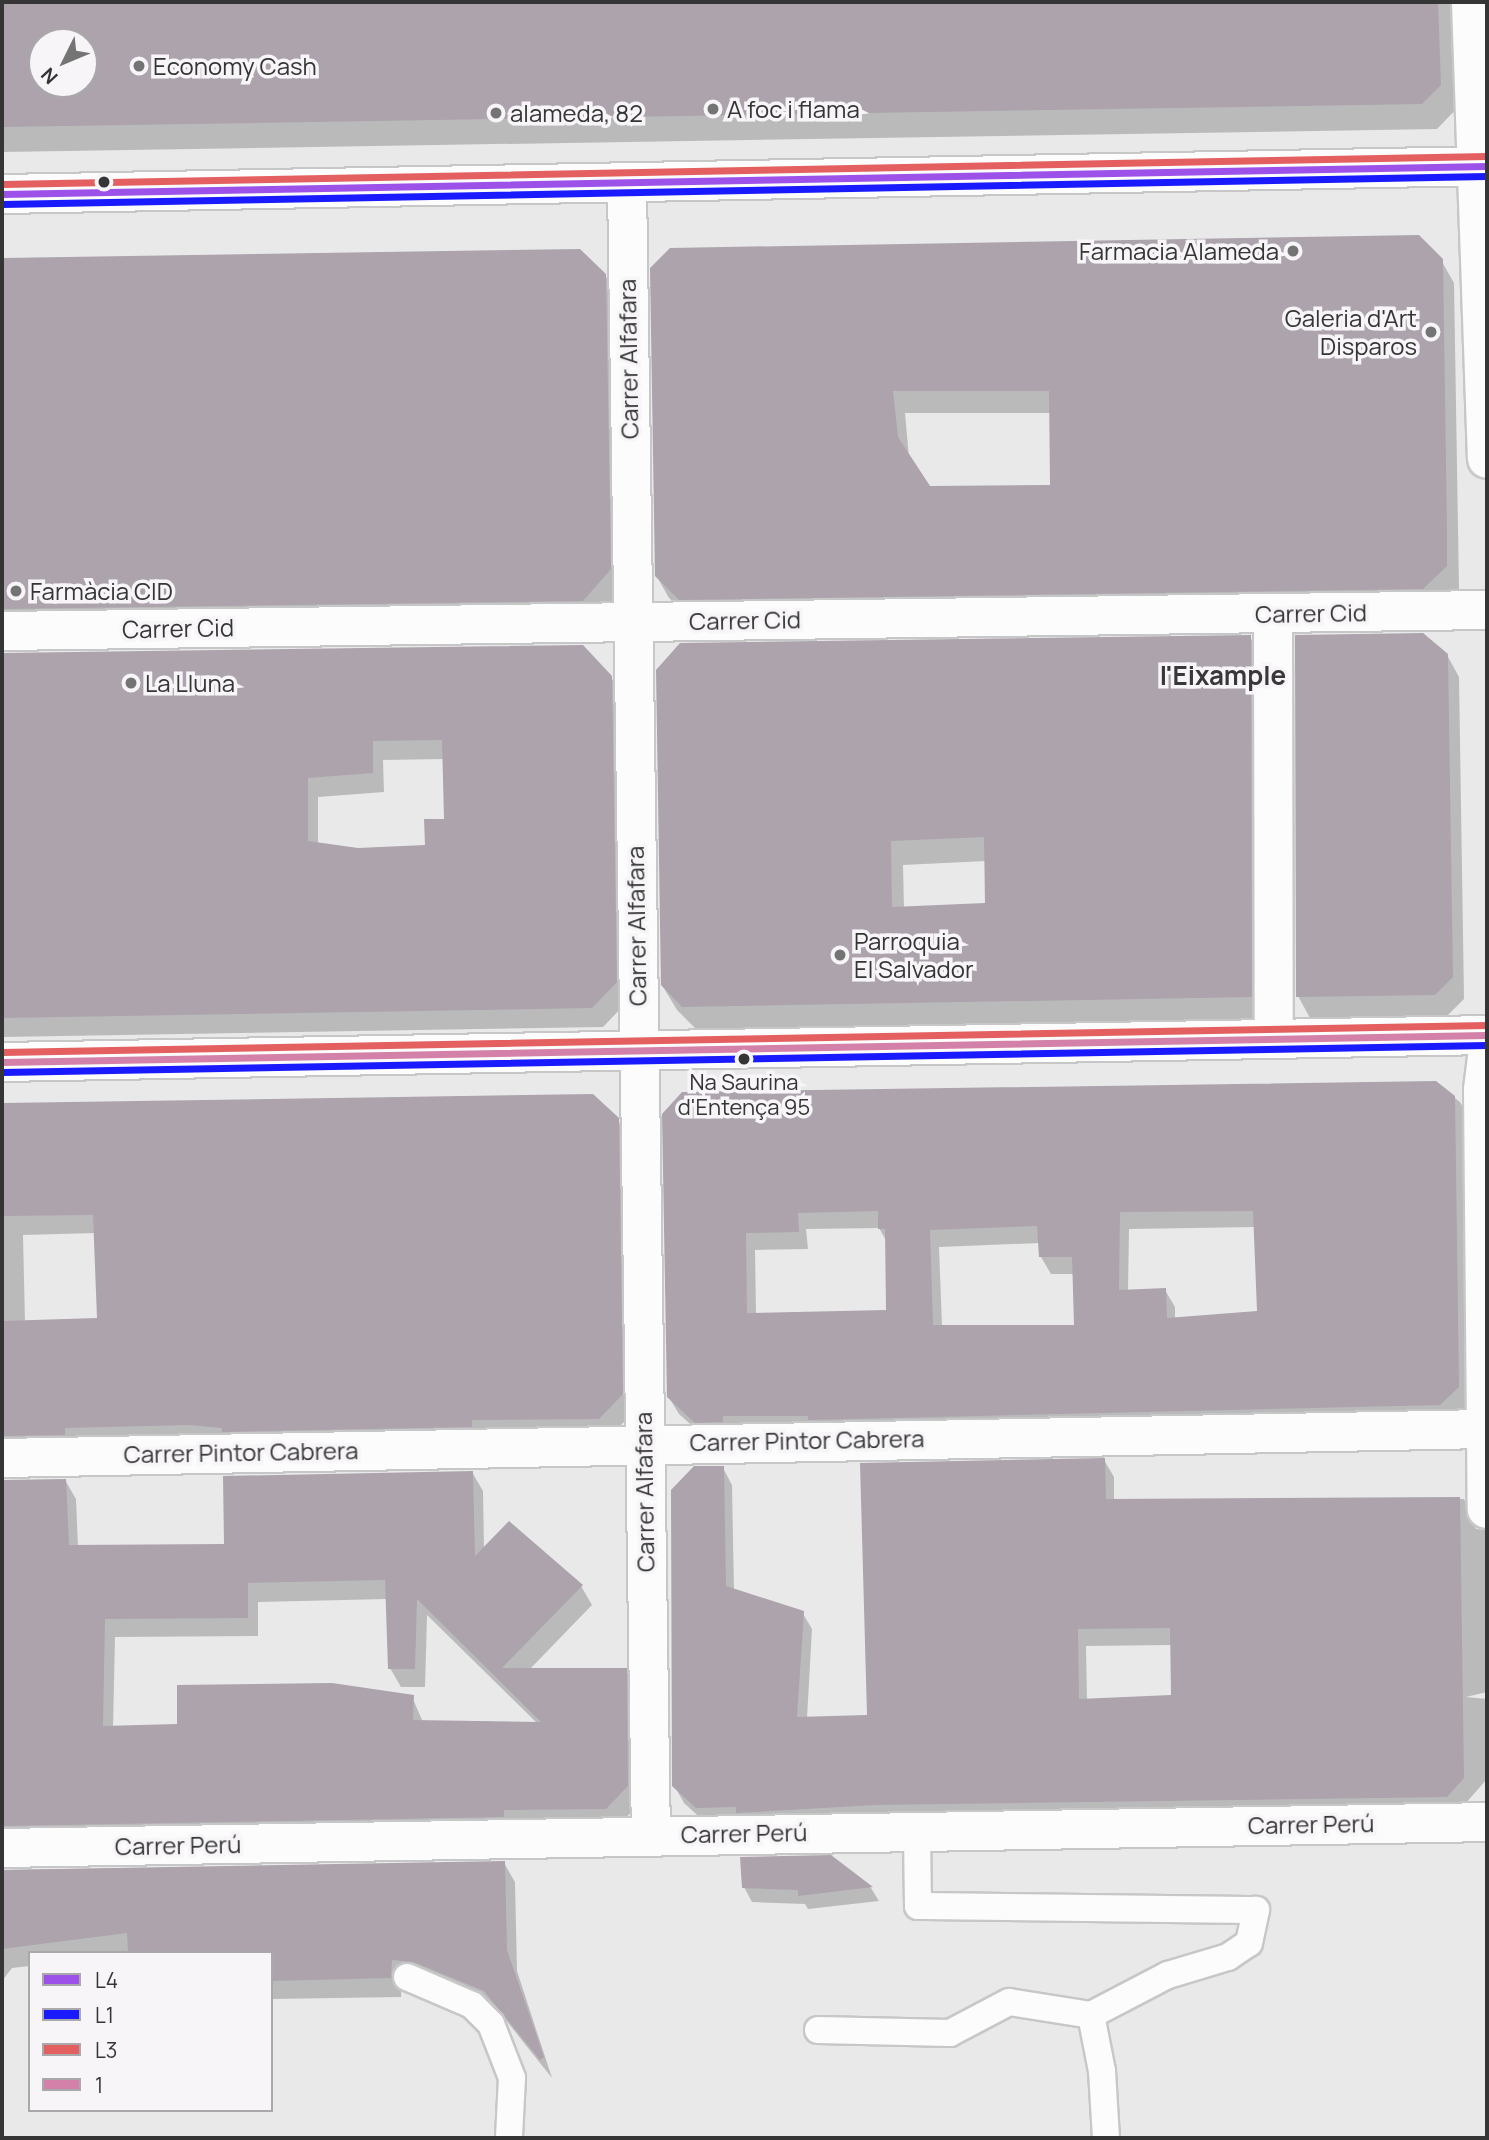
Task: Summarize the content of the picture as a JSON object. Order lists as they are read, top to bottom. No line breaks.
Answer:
{"streets":{"street":["Carrer Alfafara","Carrer Cid","Carrer Pintor Cabrera","Carrer Perú"]},"crossings":[["Carrer Alfafara","Carrer Cid"],["Carrer Alfafara","Carrer Pintor Cabrera"],["Carrer Alfafara","Carrer Perú"]],"districts":["l'Eixample"],"places":["Economy Cash","A foc i flama","alameda, 82","Farmacia Alameda","Galeria d'Art Disparos","Farmàcia CID","La Lluna","Parroquia El Salvador","Na Saurina d'Entença 95"],"lines":["transit line L3","transit line L4","transit line L1","transit line 1"],"legend":["L4","L1","L3","1"],"north":"bottom left"}
